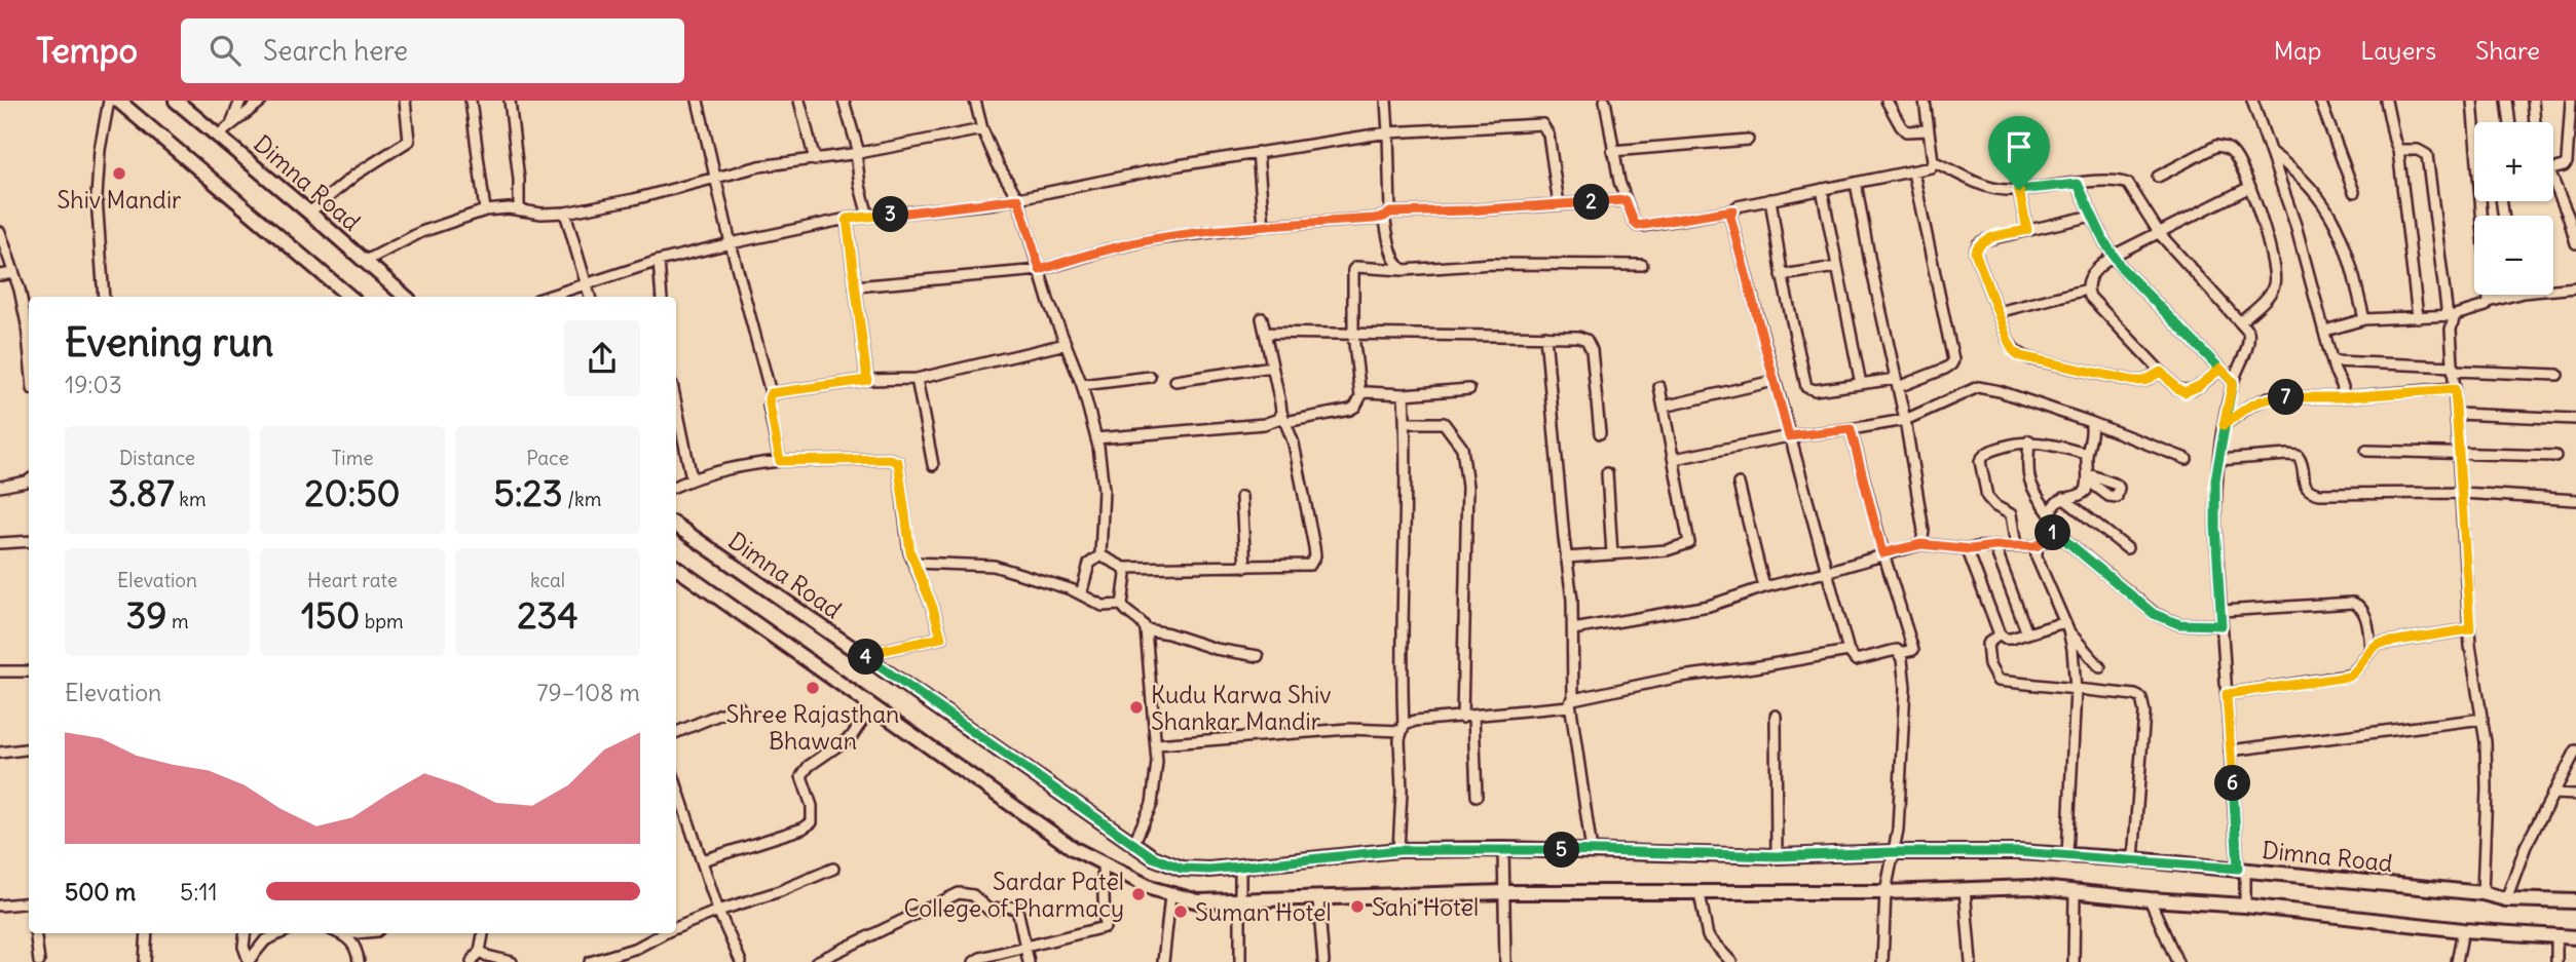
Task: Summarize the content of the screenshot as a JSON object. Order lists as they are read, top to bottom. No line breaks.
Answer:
{"streets":{"street":["Dimna Road"]},"places":["Shiv Mandir","Shree Rajasthan Bhawan","Kudu Karwa Shiv Shankar Mandir","Sardar Patel College of Pharmacy","Sahi Hotel","Suman Hotel"],"page":{"header":"Tempo","search":"Search here","nav":["Map","Layers","Share"],"map_buttons":["+","−"],"pins":["2","3","7","1","4","6","5"],"heading":["Evening run","19:03"],"stats":[["Distance","3.87 km"],["Time","20:50"],["Pace","5:23 /km"],["Elevation","39 m"],["Heart rate","150 bpm"],["kcal","234"]],"chart":["Elevation","79–108 m"],"list":[{"name":"500 m","note":"5:11"}]}}
